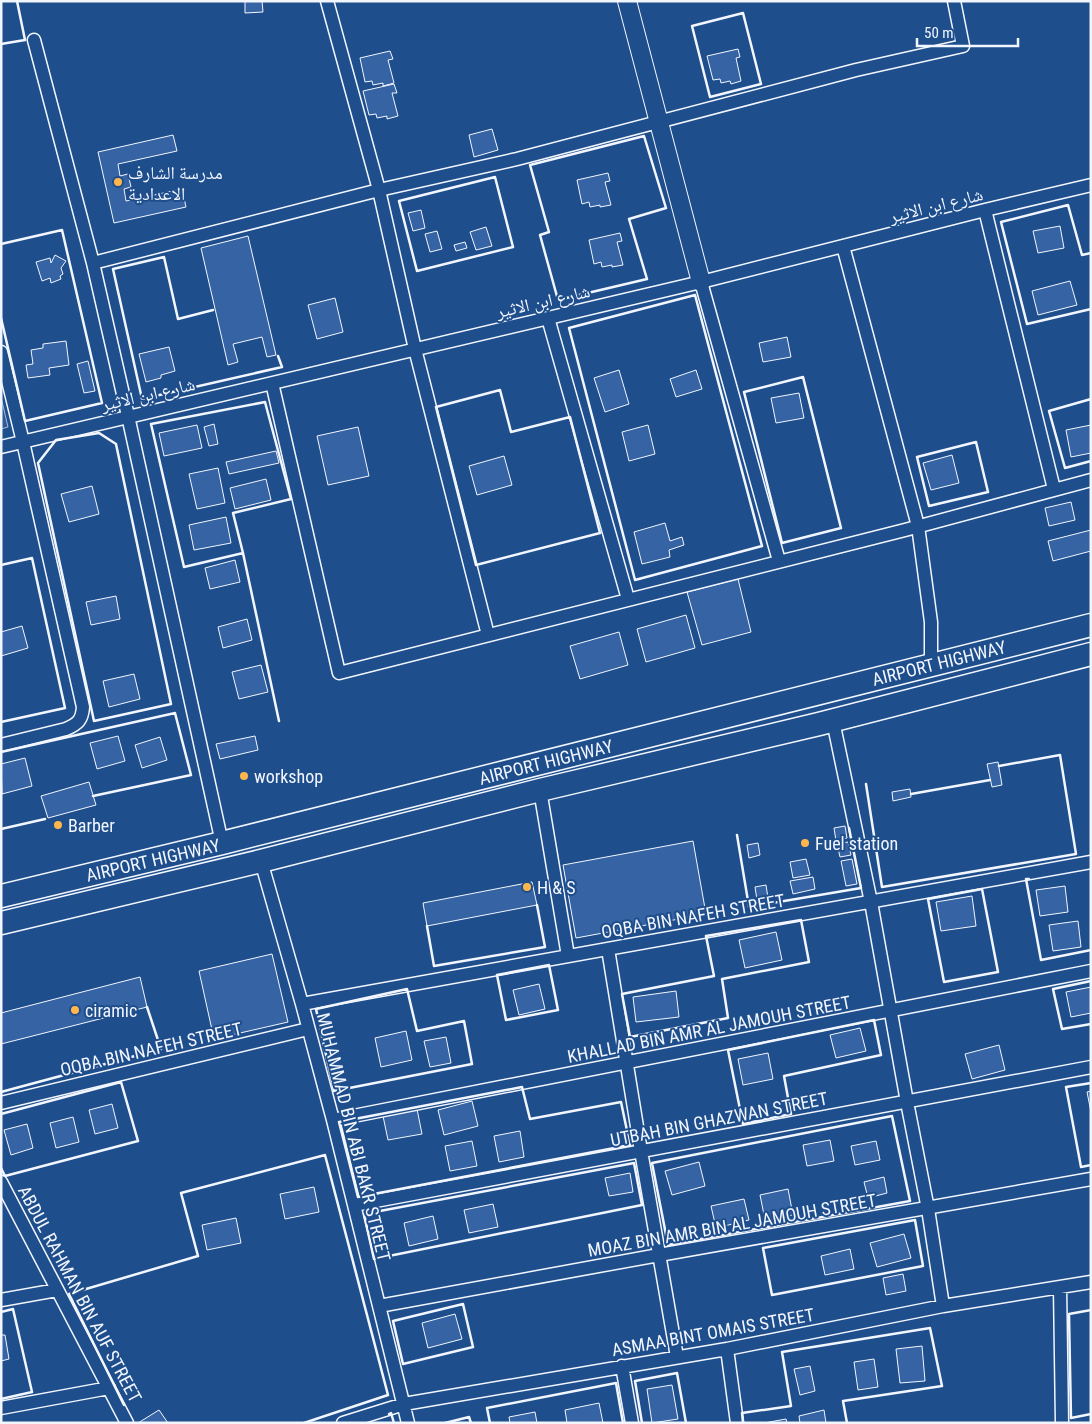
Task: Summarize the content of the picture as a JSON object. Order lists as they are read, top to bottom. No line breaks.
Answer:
{"streets":{"highway":["AIRPORT HIGHWAY"],"street":["شارع ابن الاثير","OQBA BIN NAFEH STREET","KHALLAD BIN AMR AL JAMOUH STREET","UTBAH BIN GHAZWAN STREET","MUHAMMAD BIN ABI BAKR STREET","MOAZ BIN AMR BIN AL JAMOUH STREET","ABDUL RAHMAN BIN AUF STREET","ASMAA BINT OMAIS STREET"]},"crossings":[["AIRPORT HIGHWAY","MUHAMMAD BIN ABI BAKR STREET"],["OQBA BIN NAFEH STREET","MUHAMMAD BIN ABI BAKR STREET"],["KHALLAD BIN AMR AL JAMOUH STREET","MUHAMMAD BIN ABI BAKR STREET"],["UTBAH BIN GHAZWAN STREET","MUHAMMAD BIN ABI BAKR STREET"],["MUHAMMAD BIN ABI BAKR STREET","MOAZ BIN AMR BIN AL JAMOUH STREET"],["MUHAMMAD BIN ABI BAKR STREET","ASMAA BINT OMAIS STREET"]],"places":["مدرسة الشارف الاعدادية","workshop","Barber","Fuel station","H & S","ciramic"],"scale_bar":"50 m"}
